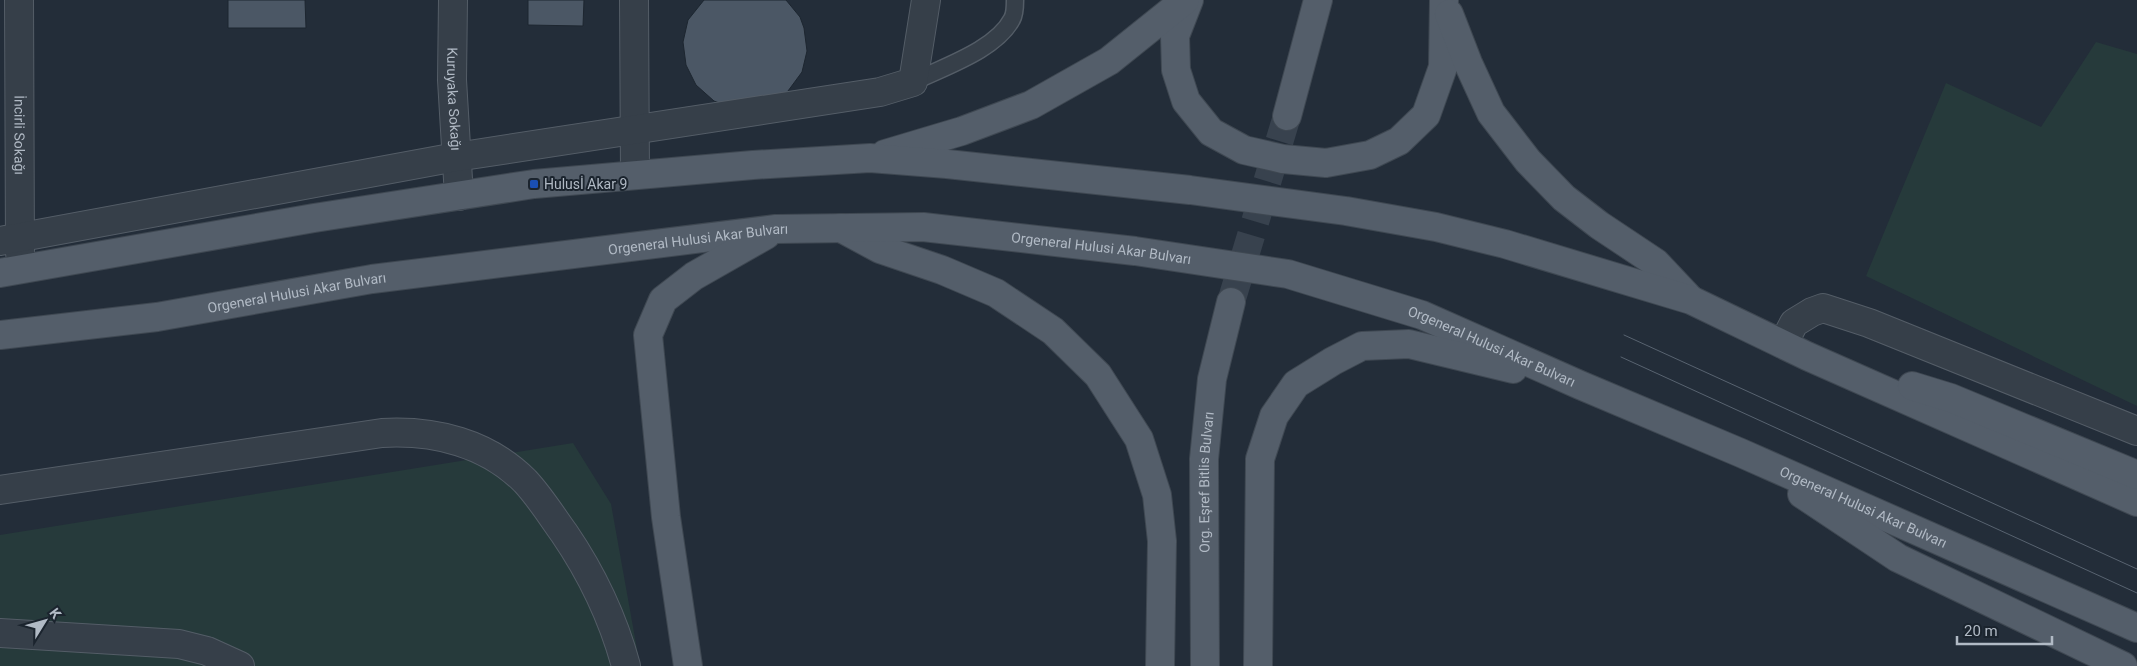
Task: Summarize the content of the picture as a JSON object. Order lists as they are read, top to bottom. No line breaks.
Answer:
{"streets":{"main road":["Orgeneral Hulusi Akar Bulvarı","Org. Eşref Bitlis Bulvarı"],"street":["Kuruyaka Sokağı","İncirli Sokağı"]},"places":{"transit":["Hulusİ Akar 9"]},"scale_bar":"20 m","north":"top right"}
